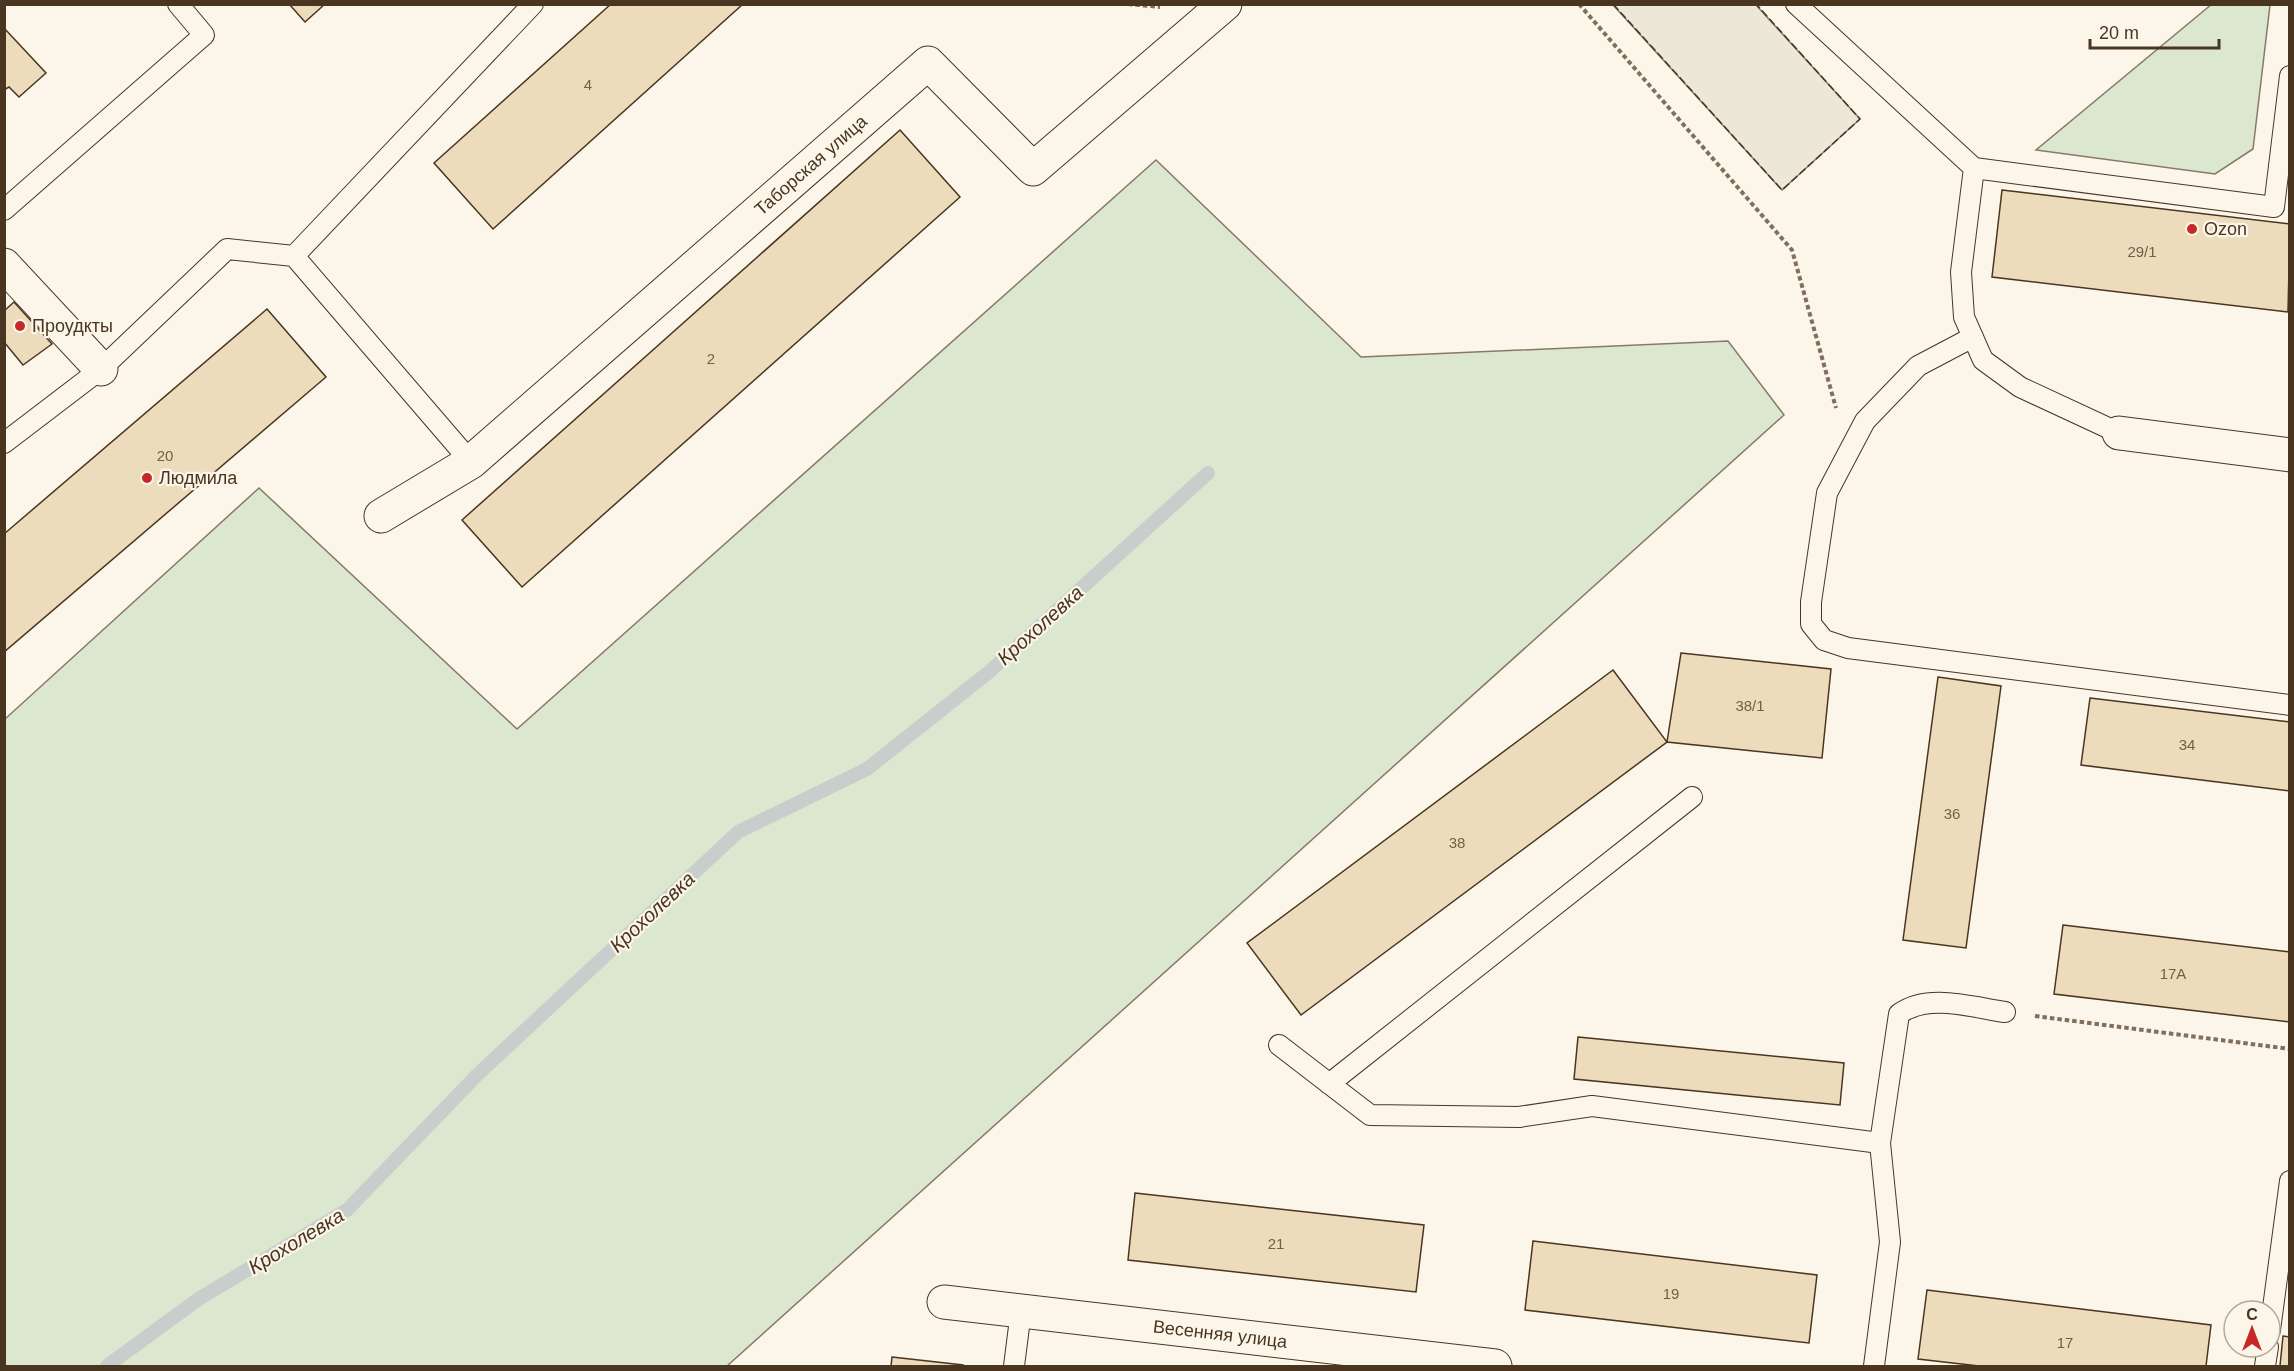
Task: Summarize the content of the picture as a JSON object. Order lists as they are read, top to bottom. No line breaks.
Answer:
{"streets":{"street":["Таборская улица","Весенняя улица"]},"water":["Крохолевка"],"places":["Ozon","Проудкты","Людмила"],"house_numbers":["4","29/1","2","20","38/1","34","36","38","17А","21","19","17"],"scale_bar":"20 m","north":"top"}
